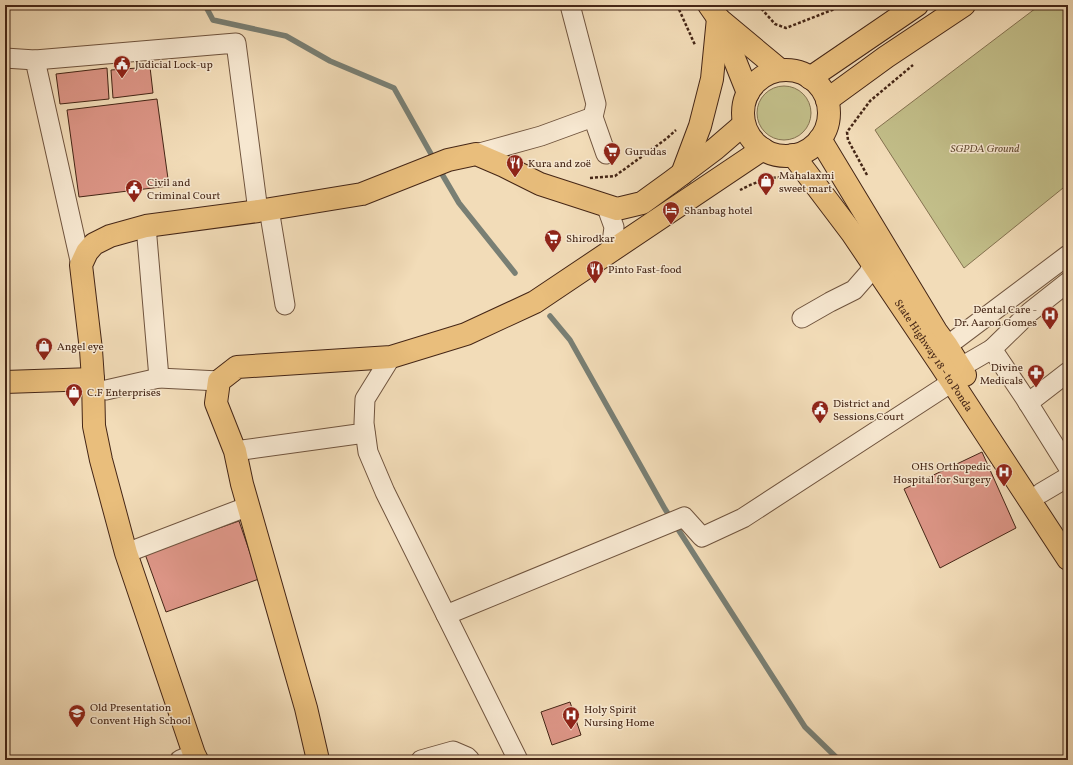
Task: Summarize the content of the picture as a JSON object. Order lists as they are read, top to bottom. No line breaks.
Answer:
{"streets":{"main road":["State Highway 18 - to Ponda"]},"parks":["SGPDA Ground"],"places":{"public building":["Judicial Lock-up","Civil and Criminal Court","District and Sessions Court"],"supermarket":["Gurudas","Shirodkar"],"restaurant":["Kura and zoë","Pinto Fast-food"],"shop":["Mahalaxmi sweet mart","Angel eye","C.F Enterprises"],"hotel":["Shanbag hotel"],"hospital":["Dental Care - Dr. Aaron Gomes","OHS Orthopedic Hospital for Surgery","Holy Spirit Nursing Home"],"pharmacy":["Divine Medicals"],"school or university":["Old Presentation Convent High School"]}}
